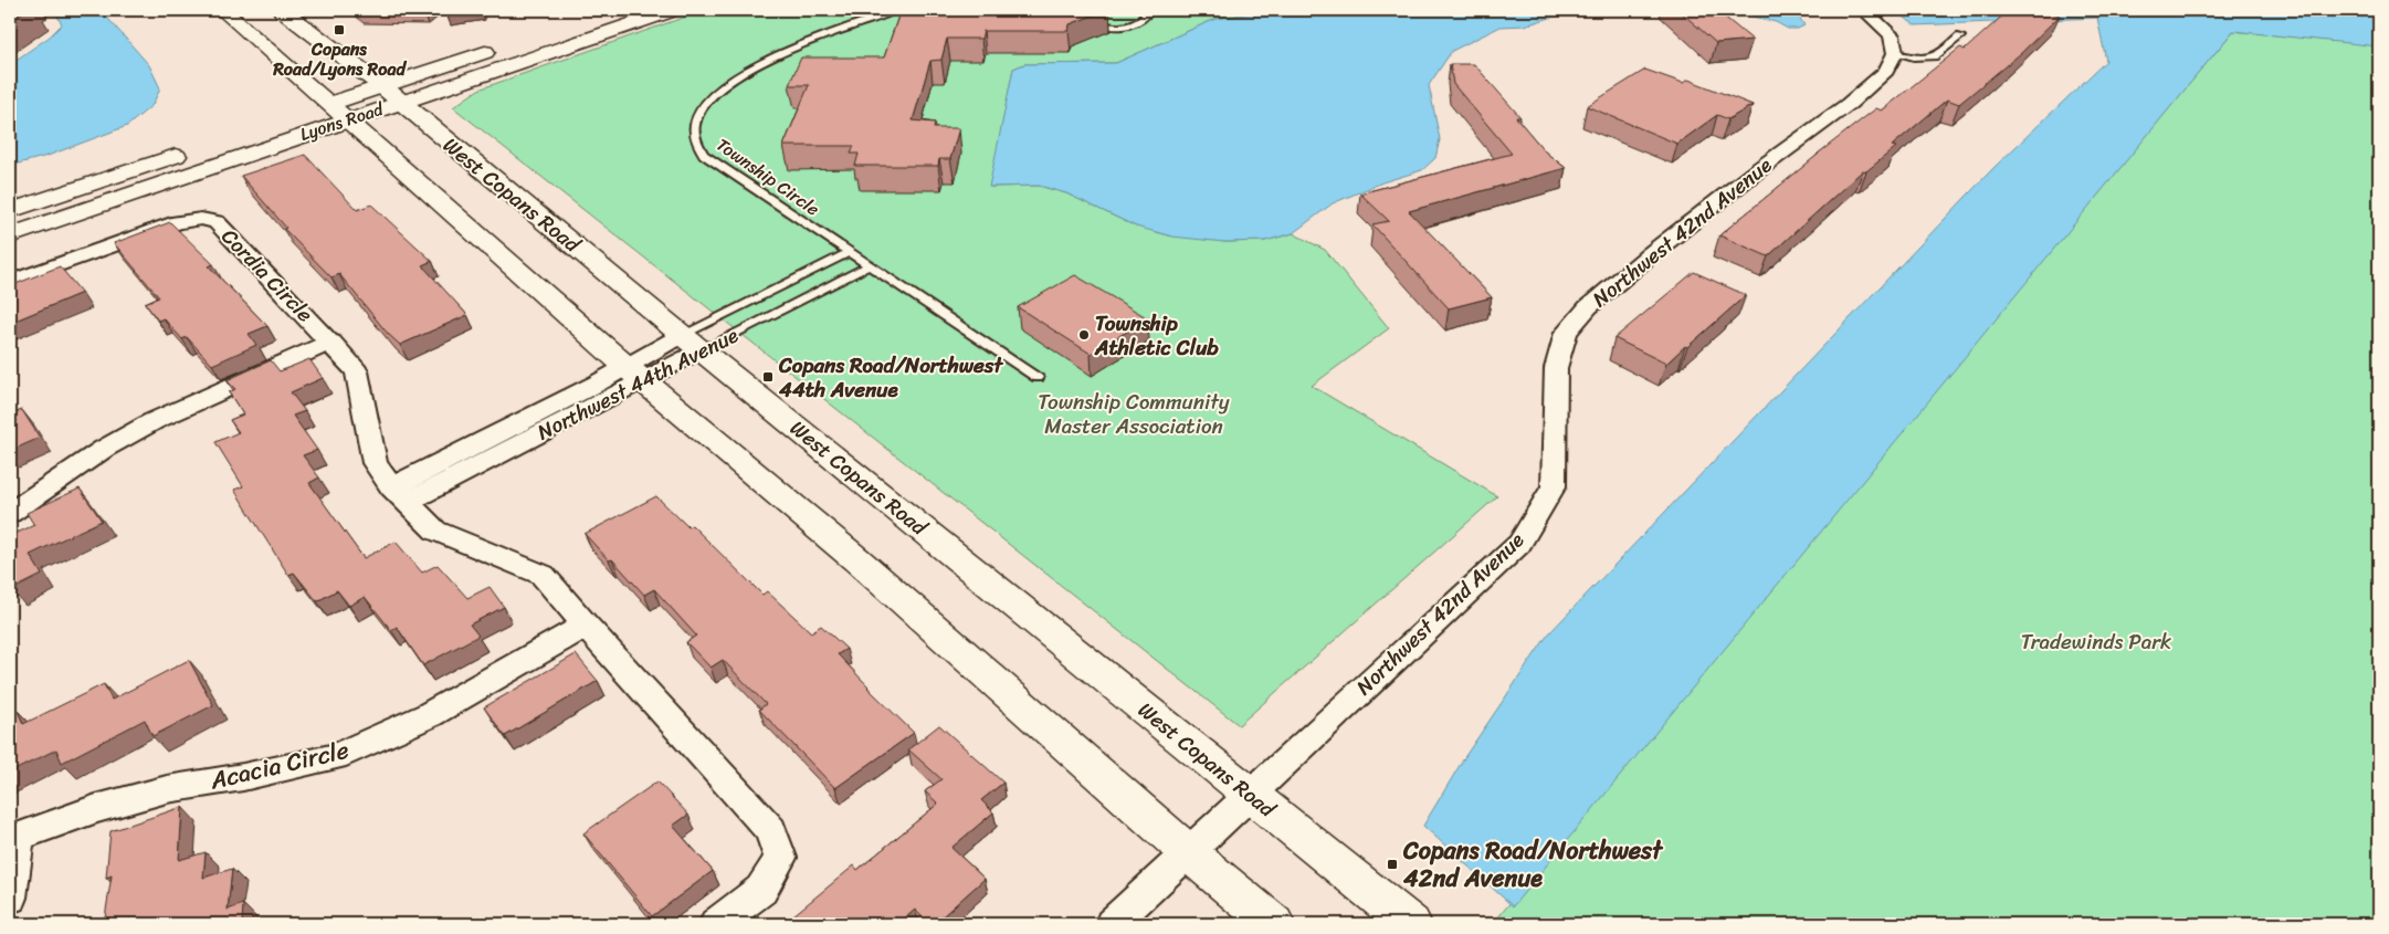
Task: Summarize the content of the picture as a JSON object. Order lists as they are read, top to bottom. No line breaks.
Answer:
{"streets":{"main road":["Lyons Road","West Copans Road"],"street":["Northwest 42nd Avenue","Cordia Circle","Northwest 44th Avenue","Acacia Circle"],"lane":["Township Circle"]},"crossings":[["Lyons Road","West Copans Road"],["Township Circle","Northwest 44th Avenue"],["West Copans Road","Northwest 42nd Avenue"],["West Copans Road","Northwest 44th Avenue"],["Cordia Circle","Northwest 44th Avenue"]],"parks":["Township Community Master Association","Tradewinds Park"],"places":{"transit":["Copans Road/Lyons Road","Copans Road/Northwest 44th Avenue","Copans Road/Northwest 42nd Avenue"],"other":["Township Athletic Club"]}}
